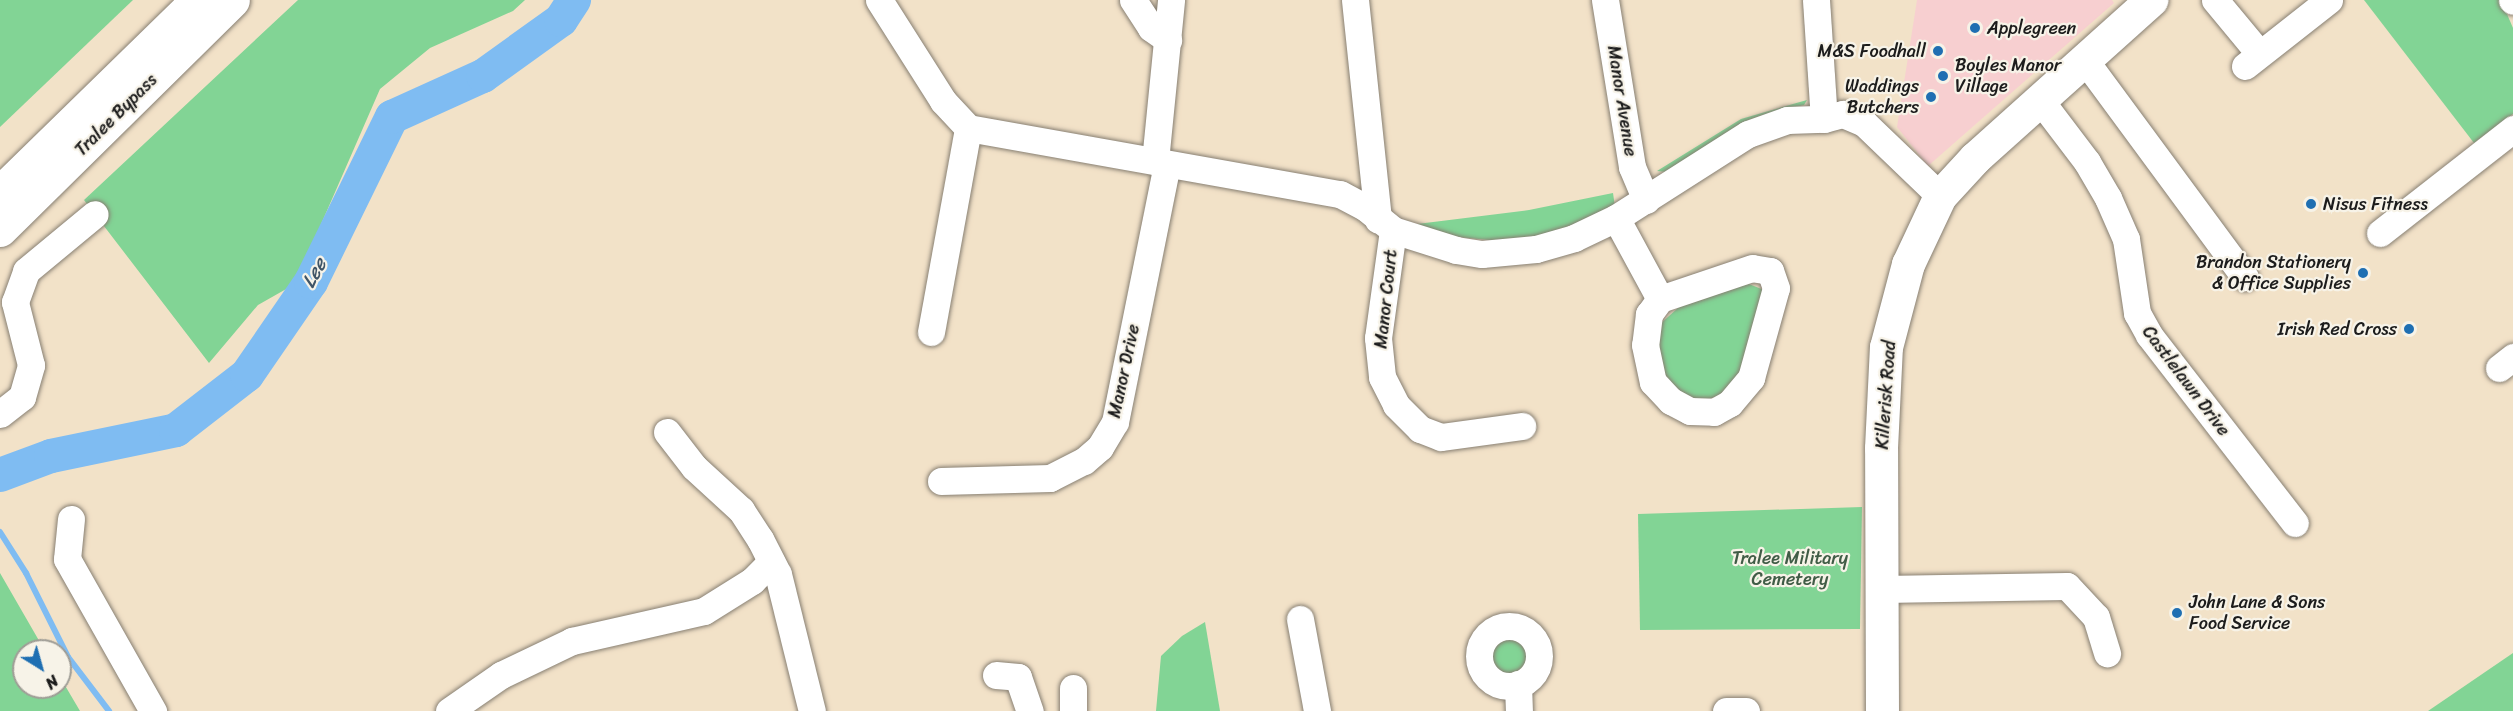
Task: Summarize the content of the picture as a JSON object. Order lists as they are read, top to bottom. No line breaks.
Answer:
{"streets":{"main road":["Tralee Bypass","Killerisk Road"],"street":["Manor Avenue","Manor Court","Manor Drive","Castlelawn Drive"]},"crossings":[["Castlelawn Drive","Killerisk Road"]],"water":["Lee"],"parks":["Tralee Military Cemetery"],"places":["Applegreen","M&S Foodhall","Boyles Manor Village","Waddings Butchers","Nisus Fitness","Brandon Stationery & Office Supplies","Irish Red Cross","John Lane & Sons Food Service"],"north":"bottom right"}
